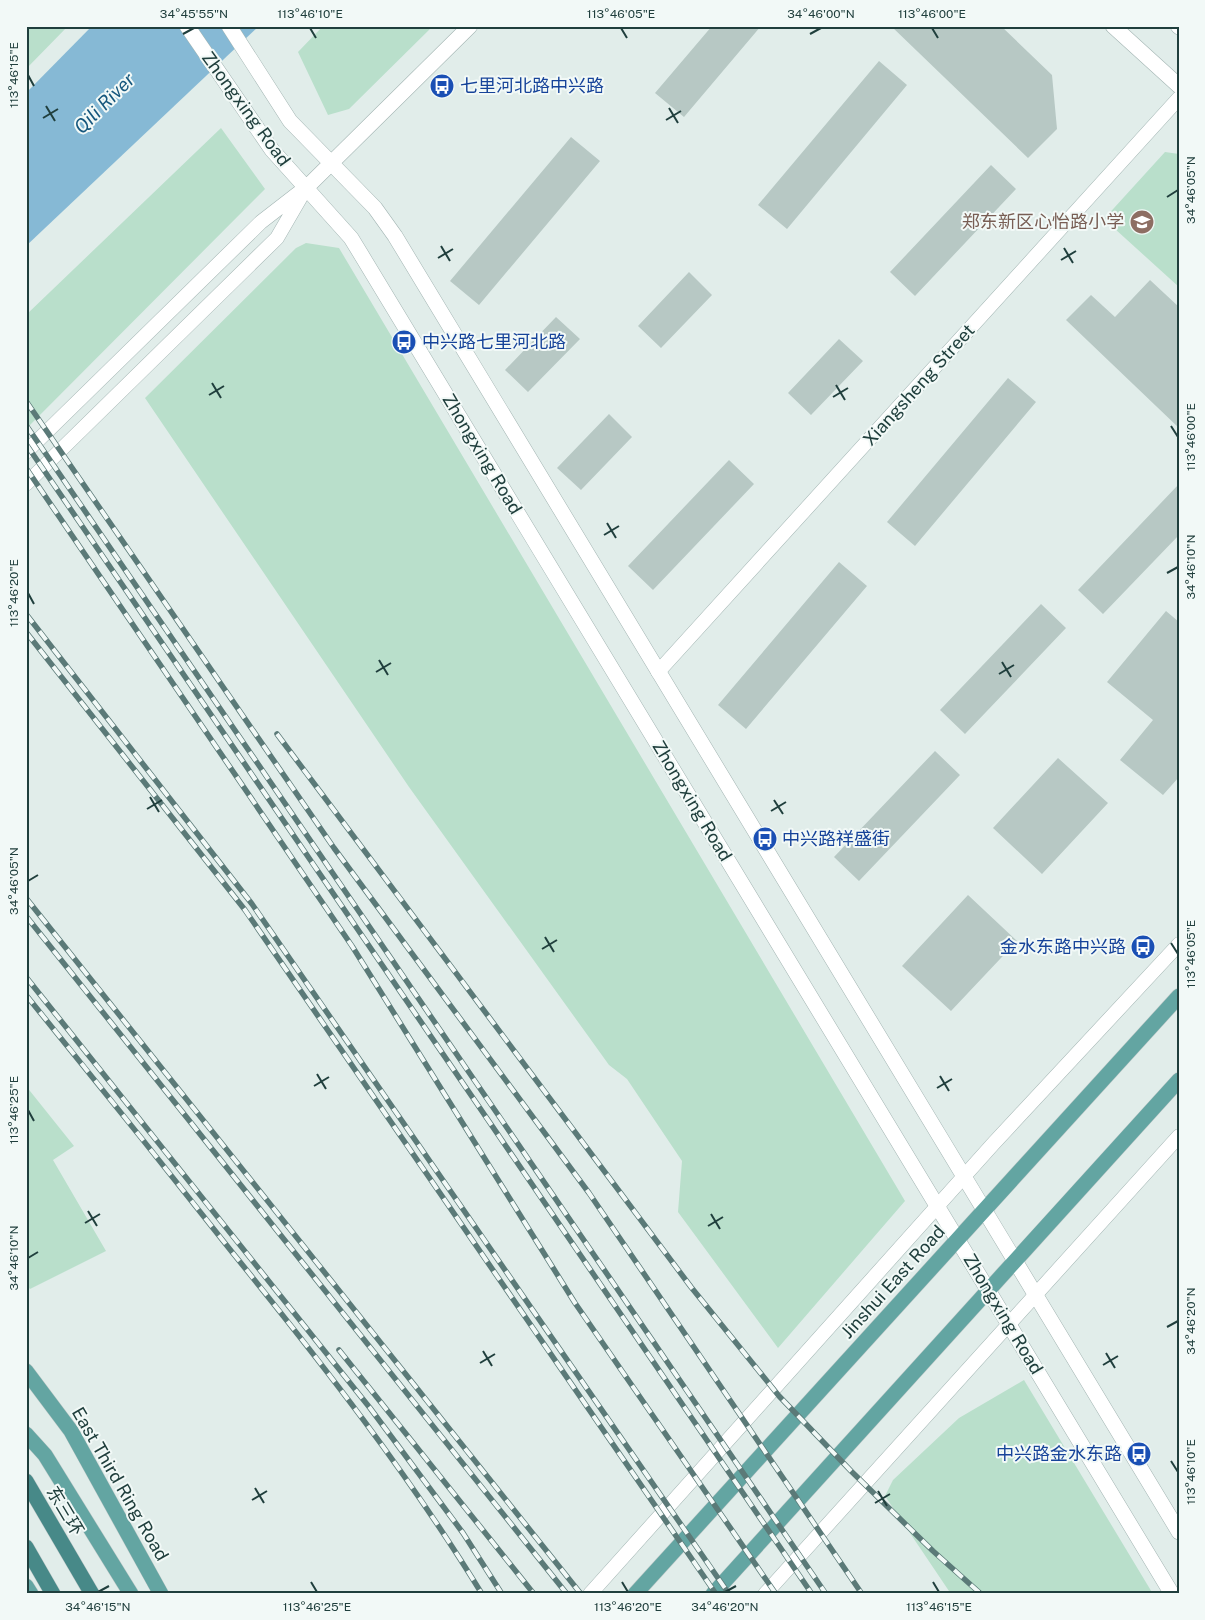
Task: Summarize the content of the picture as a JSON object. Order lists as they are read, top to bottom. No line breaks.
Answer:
{"streets":{"highway":["东三环"],"main road":["Jinshui East Road","East Third Ring Road"],"street":["Zhongxing Road","Xiangsheng Street"]},"crossings":[["Zhongxing Road","Xiangsheng Street"],["Zhongxing Road","Jinshui East Road"]],"water":["Qili River"],"places":{"bus stop":["七里河北路中兴路","中兴路七里河北路","中兴路祥盛街","金水东路中兴路","中兴路金水东路"],"school or university":["郑东新区心怡路小学"]},"coordinates":["34°45'55\"N","113°46'10\"E","113°46'05\"E","34°46'00\"N","113°46'00\"E","113°46'15\"E","34°46'05\"N","34°46'10\"N","113°46'20\"E","113°46'25\"E","34°46'20\"N","34°46'15\"N"]}
